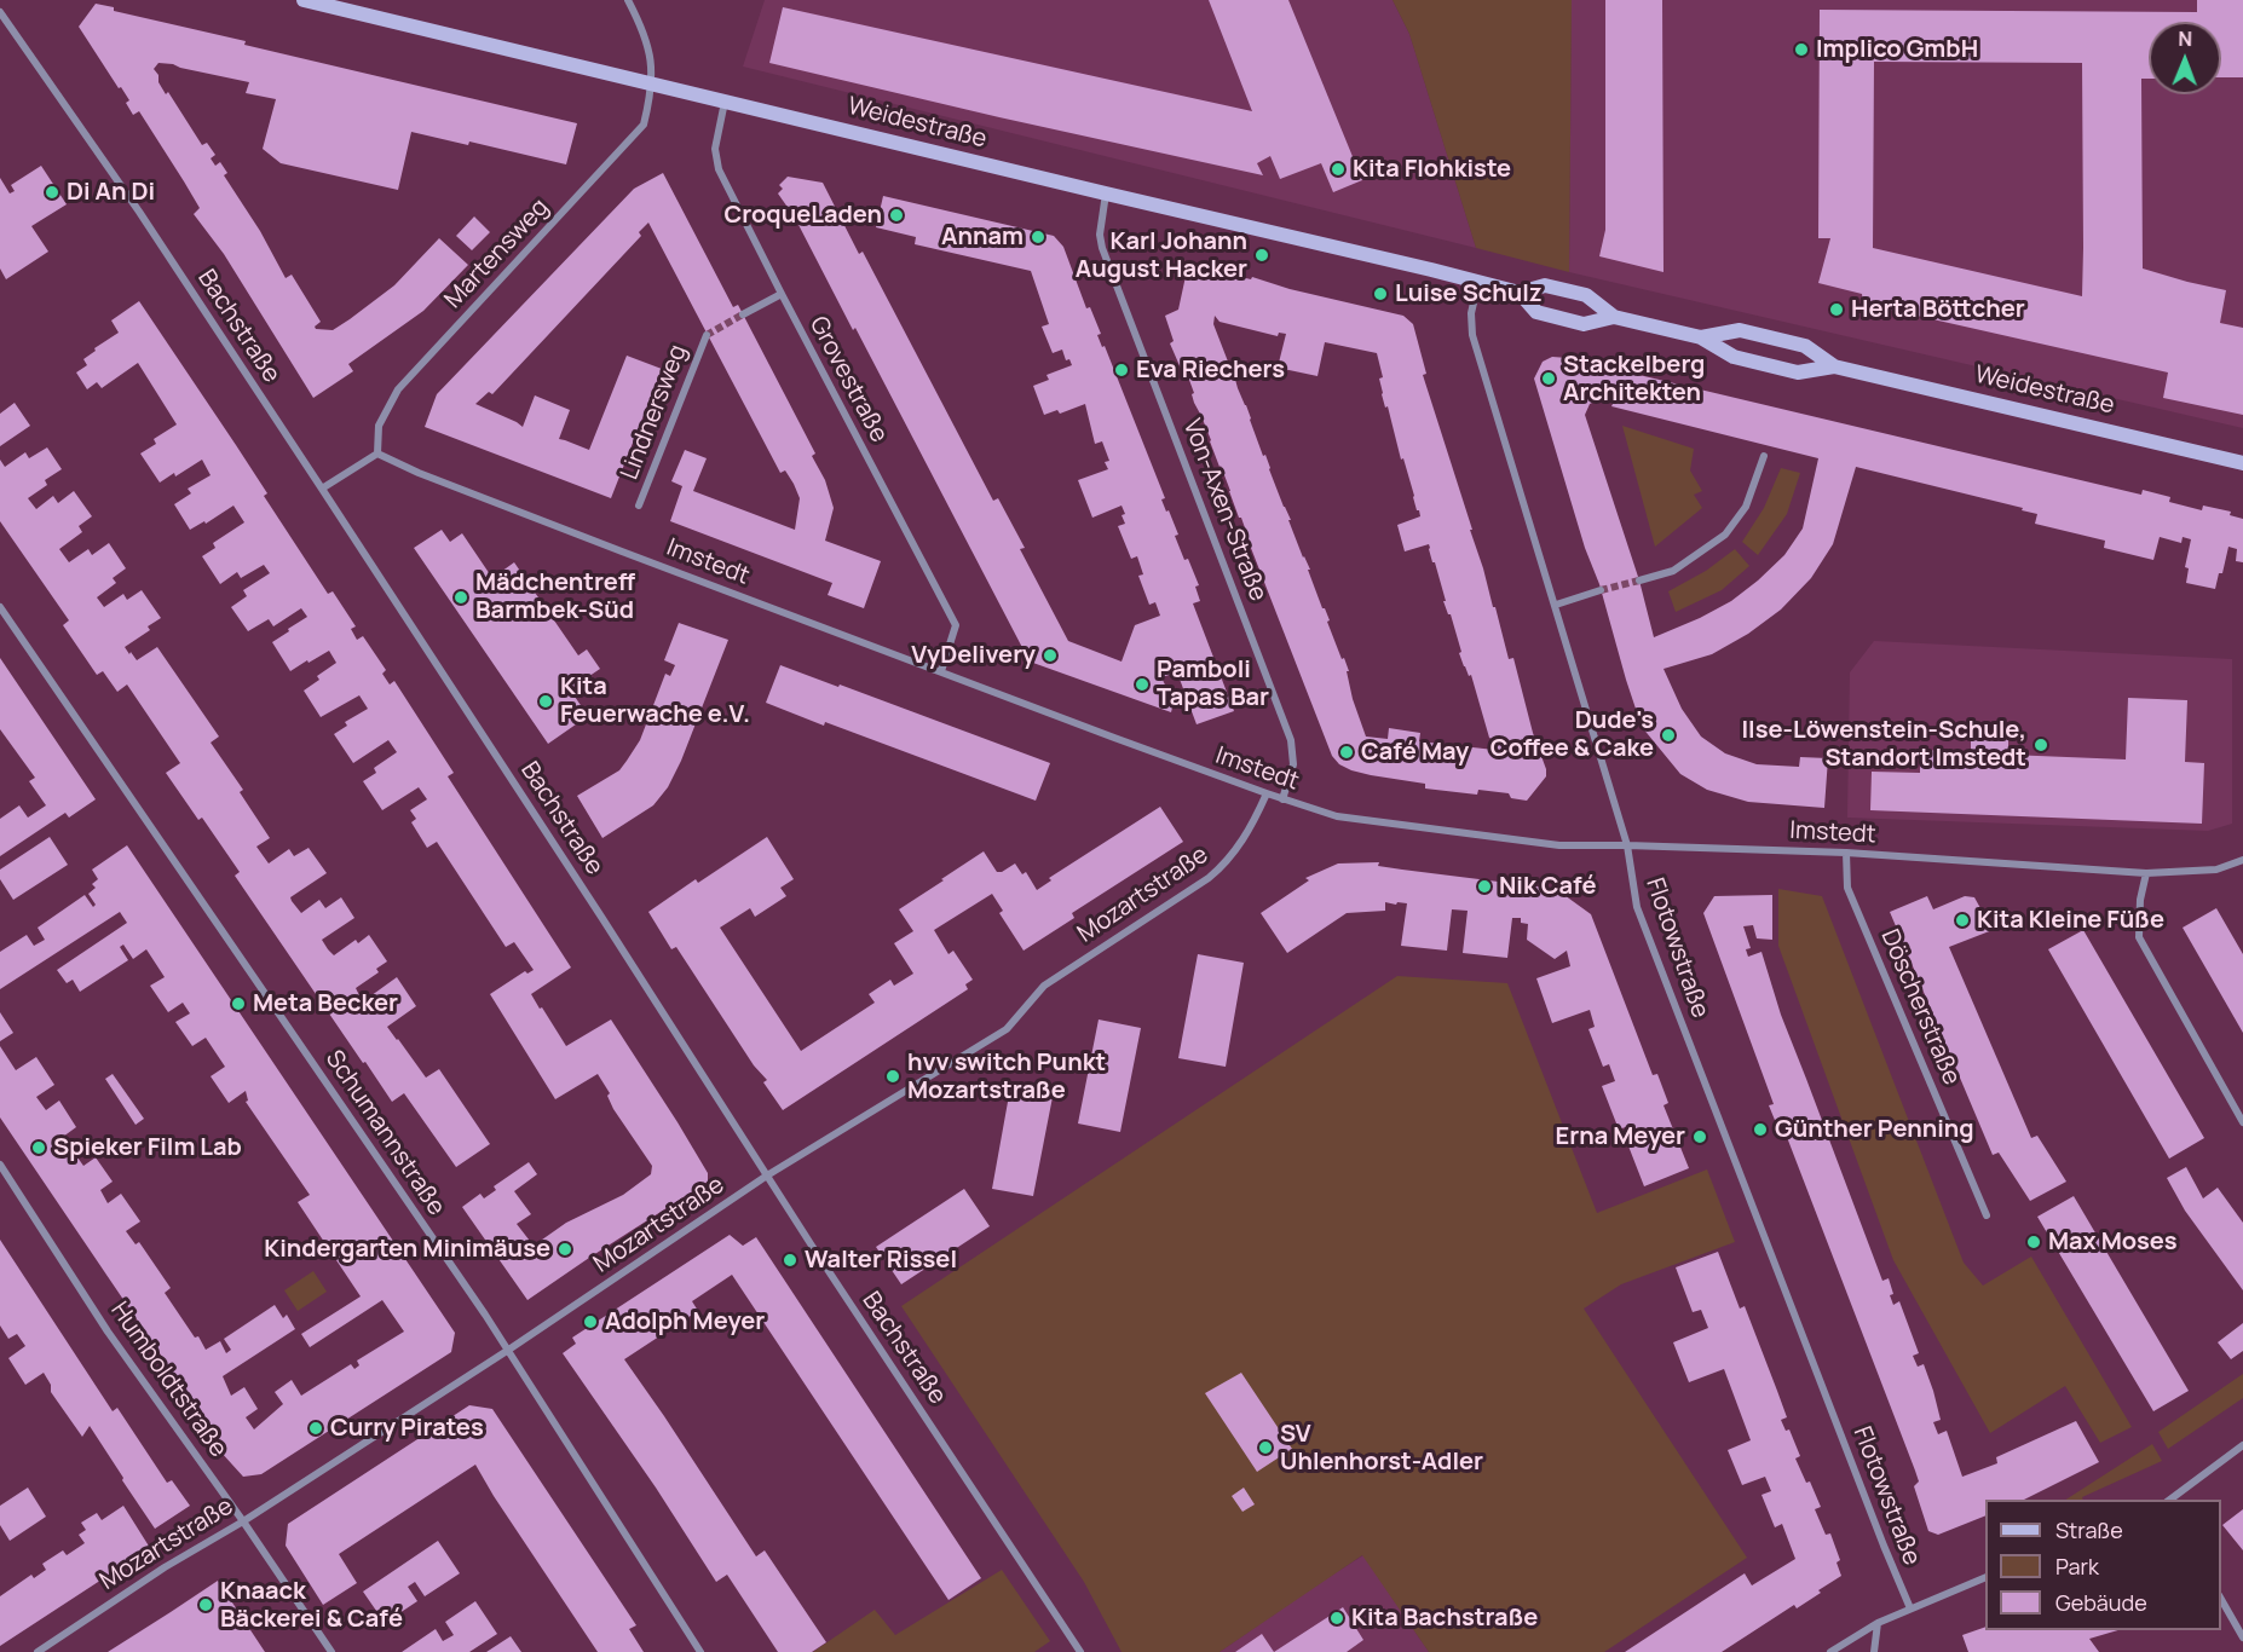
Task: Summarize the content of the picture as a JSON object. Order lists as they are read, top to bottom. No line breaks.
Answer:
{"streets":{"street":["Weidestraße","Martensweg","Bachstraße","Grovestraße","Lindnersweg","Von-Axen-Straße","Imstedt","Mozartstraße","Flotowstraße","Döscherstraße","Schumannstraße","Humboldtstraße"]},"crossings":[["Weidestraße","Martensweg"],["Weidestraße","Grovestraße"],["Weidestraße","Von-Axen-Straße"],["Weidestraße","Flotowstraße"],["Martensweg","Imstedt"],["Bachstraße","Mozartstraße"],["Grovestraße","Imstedt"],["Von-Axen-Straße","Imstedt"],["Imstedt","Mozartstraße"],["Imstedt","Flotowstraße"],["Imstedt","Döscherstraße"],["Mozartstraße","Schumannstraße"],["Mozartstraße","Humboldtstraße"]],"places":["Implico GmbH","Kita Flohkiste","Di An Di","CroqueLaden","Annam","Karl Johann August Hacker","Luise Schulz","Herta Böttcher","Eva Riechers","Stackelberg Architekten","Mädchentreff Barmbek-Süd","VyDelivery","Pamboli Tapas Bar","Kita Feuerwache e.V.","Dude's Coffee & Cake","Ilse-Löwenstein-Schule, Standort Imstedt","Café May","Nik Café","Kita Kleine Füße","Meta Becker","hvv switch Punkt Mozartstraße","Günther Penning","Erna Meyer","Spieker Film Lab","Max Moses","Kindergarten Minimäuse","Walter Rissel","Adolph Meyer","Curry Pirates","SV Uhlenhorst-Adler","Knaack Bäckerei & Café","Kita Bachstraße"],"legend":["Straße","Park","Gebäude"],"north":"top"}
